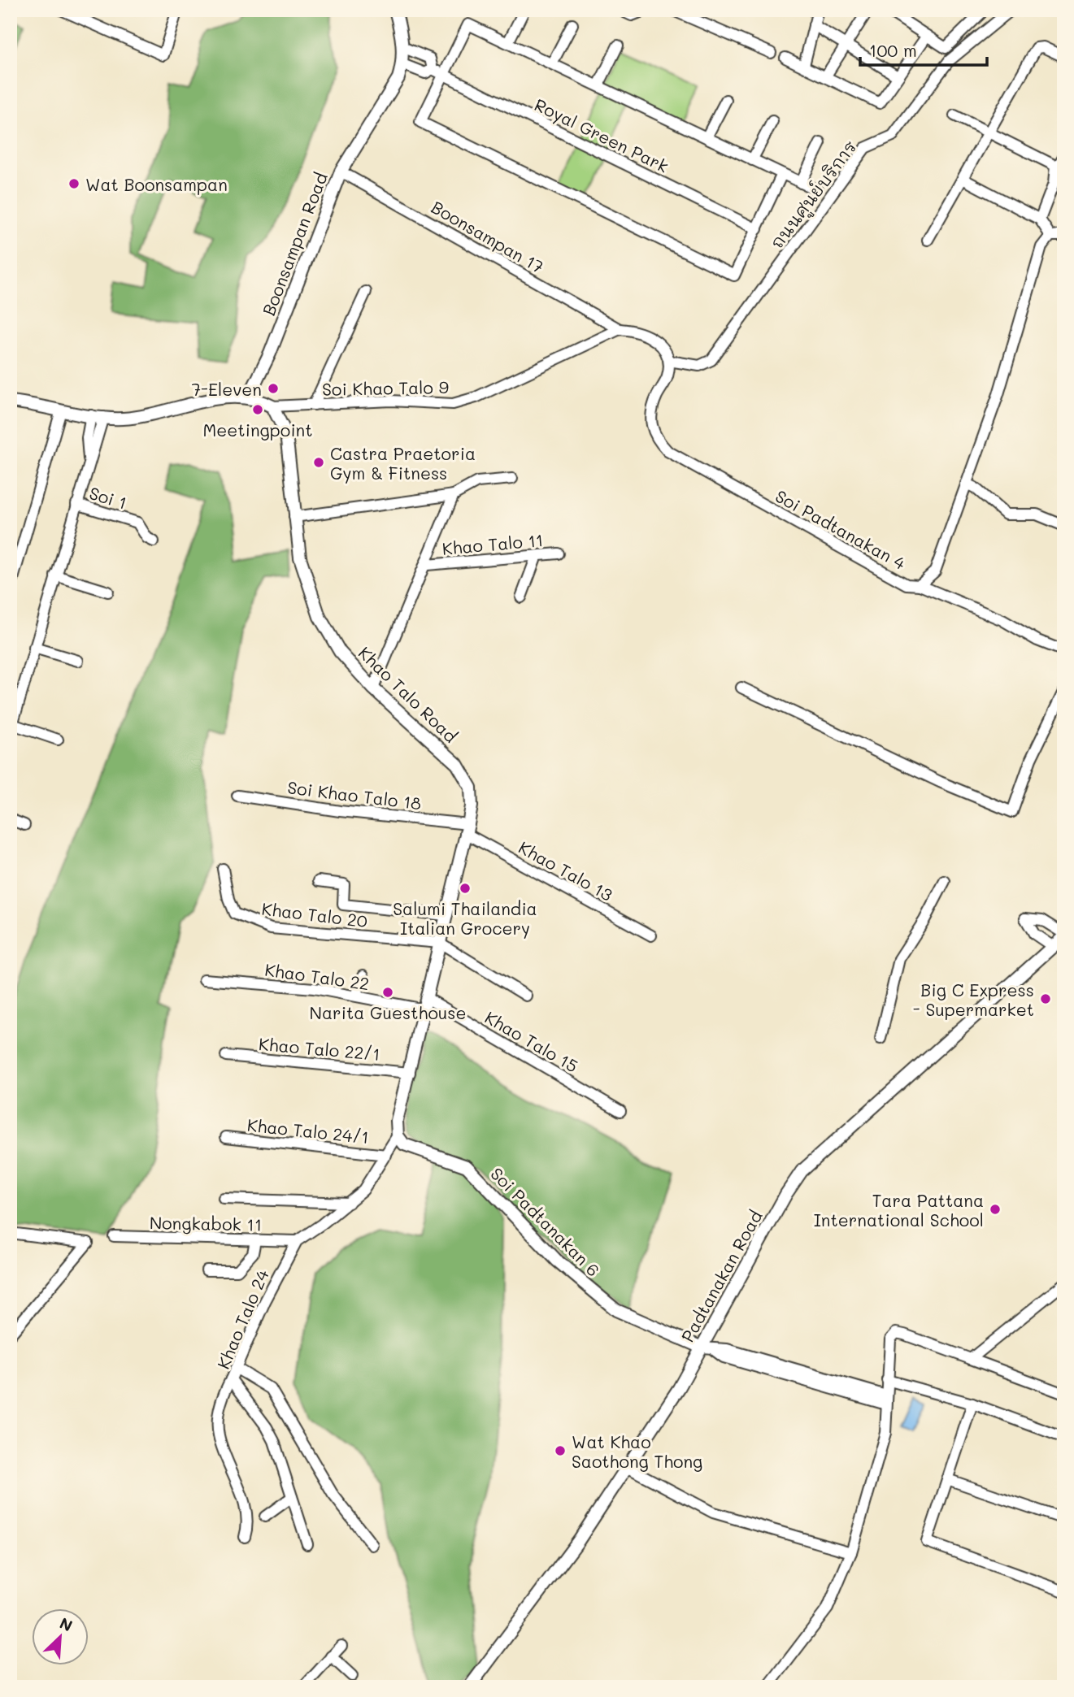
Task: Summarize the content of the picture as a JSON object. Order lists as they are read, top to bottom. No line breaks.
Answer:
{"streets":{"street":["Royal Green Park","ถนนศูนย์บริการ","Boonsampan 17","Boonsampan Road","Soi Khao Talo 9","Soi 1","Soi Padtanakan 4","Khao Talo 11","Khao Talo Road","Soi Khao Talo 18","Khao Talo 13","Khao Talo 20","Khao Talo 22","Khao Talo 15","Khao Talo 22/1","Khao Talo 24/1","Soi Padtanakan 6","Nongkabok 11","Padtanakan Road","Khao Talo 24"]},"crossings":[["Royal Green Park","Boonsampan Road"],["ถนนศูนย์บริการ","Soi Padtanakan 4"],["Boonsampan 17","Boonsampan Road"],["Boonsampan 17","Soi Khao Talo 9"],["Soi Khao Talo 9","Khao Talo Road"],["Khao Talo 11","Khao Talo Road"],["Khao Talo Road","Soi Khao Talo 18"],["Khao Talo Road","Khao Talo 13"],["Khao Talo Road","Khao Talo 20"],["Khao Talo Road","Khao Talo 22"],["Khao Talo Road","Khao Talo 15"],["Khao Talo Road","Khao Talo 22/1"],["Khao Talo Road","Soi Padtanakan 6"],["Khao Talo Road","Khao Talo 24"],["Soi Khao Talo 18","Khao Talo 13"],["Khao Talo 22","Khao Talo 15"],["Khao Talo 24/1","Khao Talo 24"],["Soi Padtanakan 6","Padtanakan Road"],["Soi Padtanakan 6","Khao Talo 24"],["Nongkabok 11","Khao Talo 24"]],"places":["Wat Boonsampan","7-Eleven","Meetingpoint","Castra Praetoria Gym & Fitness","Salumi Thailandia Italian Grocery","Narita Guesthouse","Big C Express - Supermarket","Tara Pattana International School","Wat Khao Saothong Thong"],"scale_bar":"100 m","north":"top right"}
